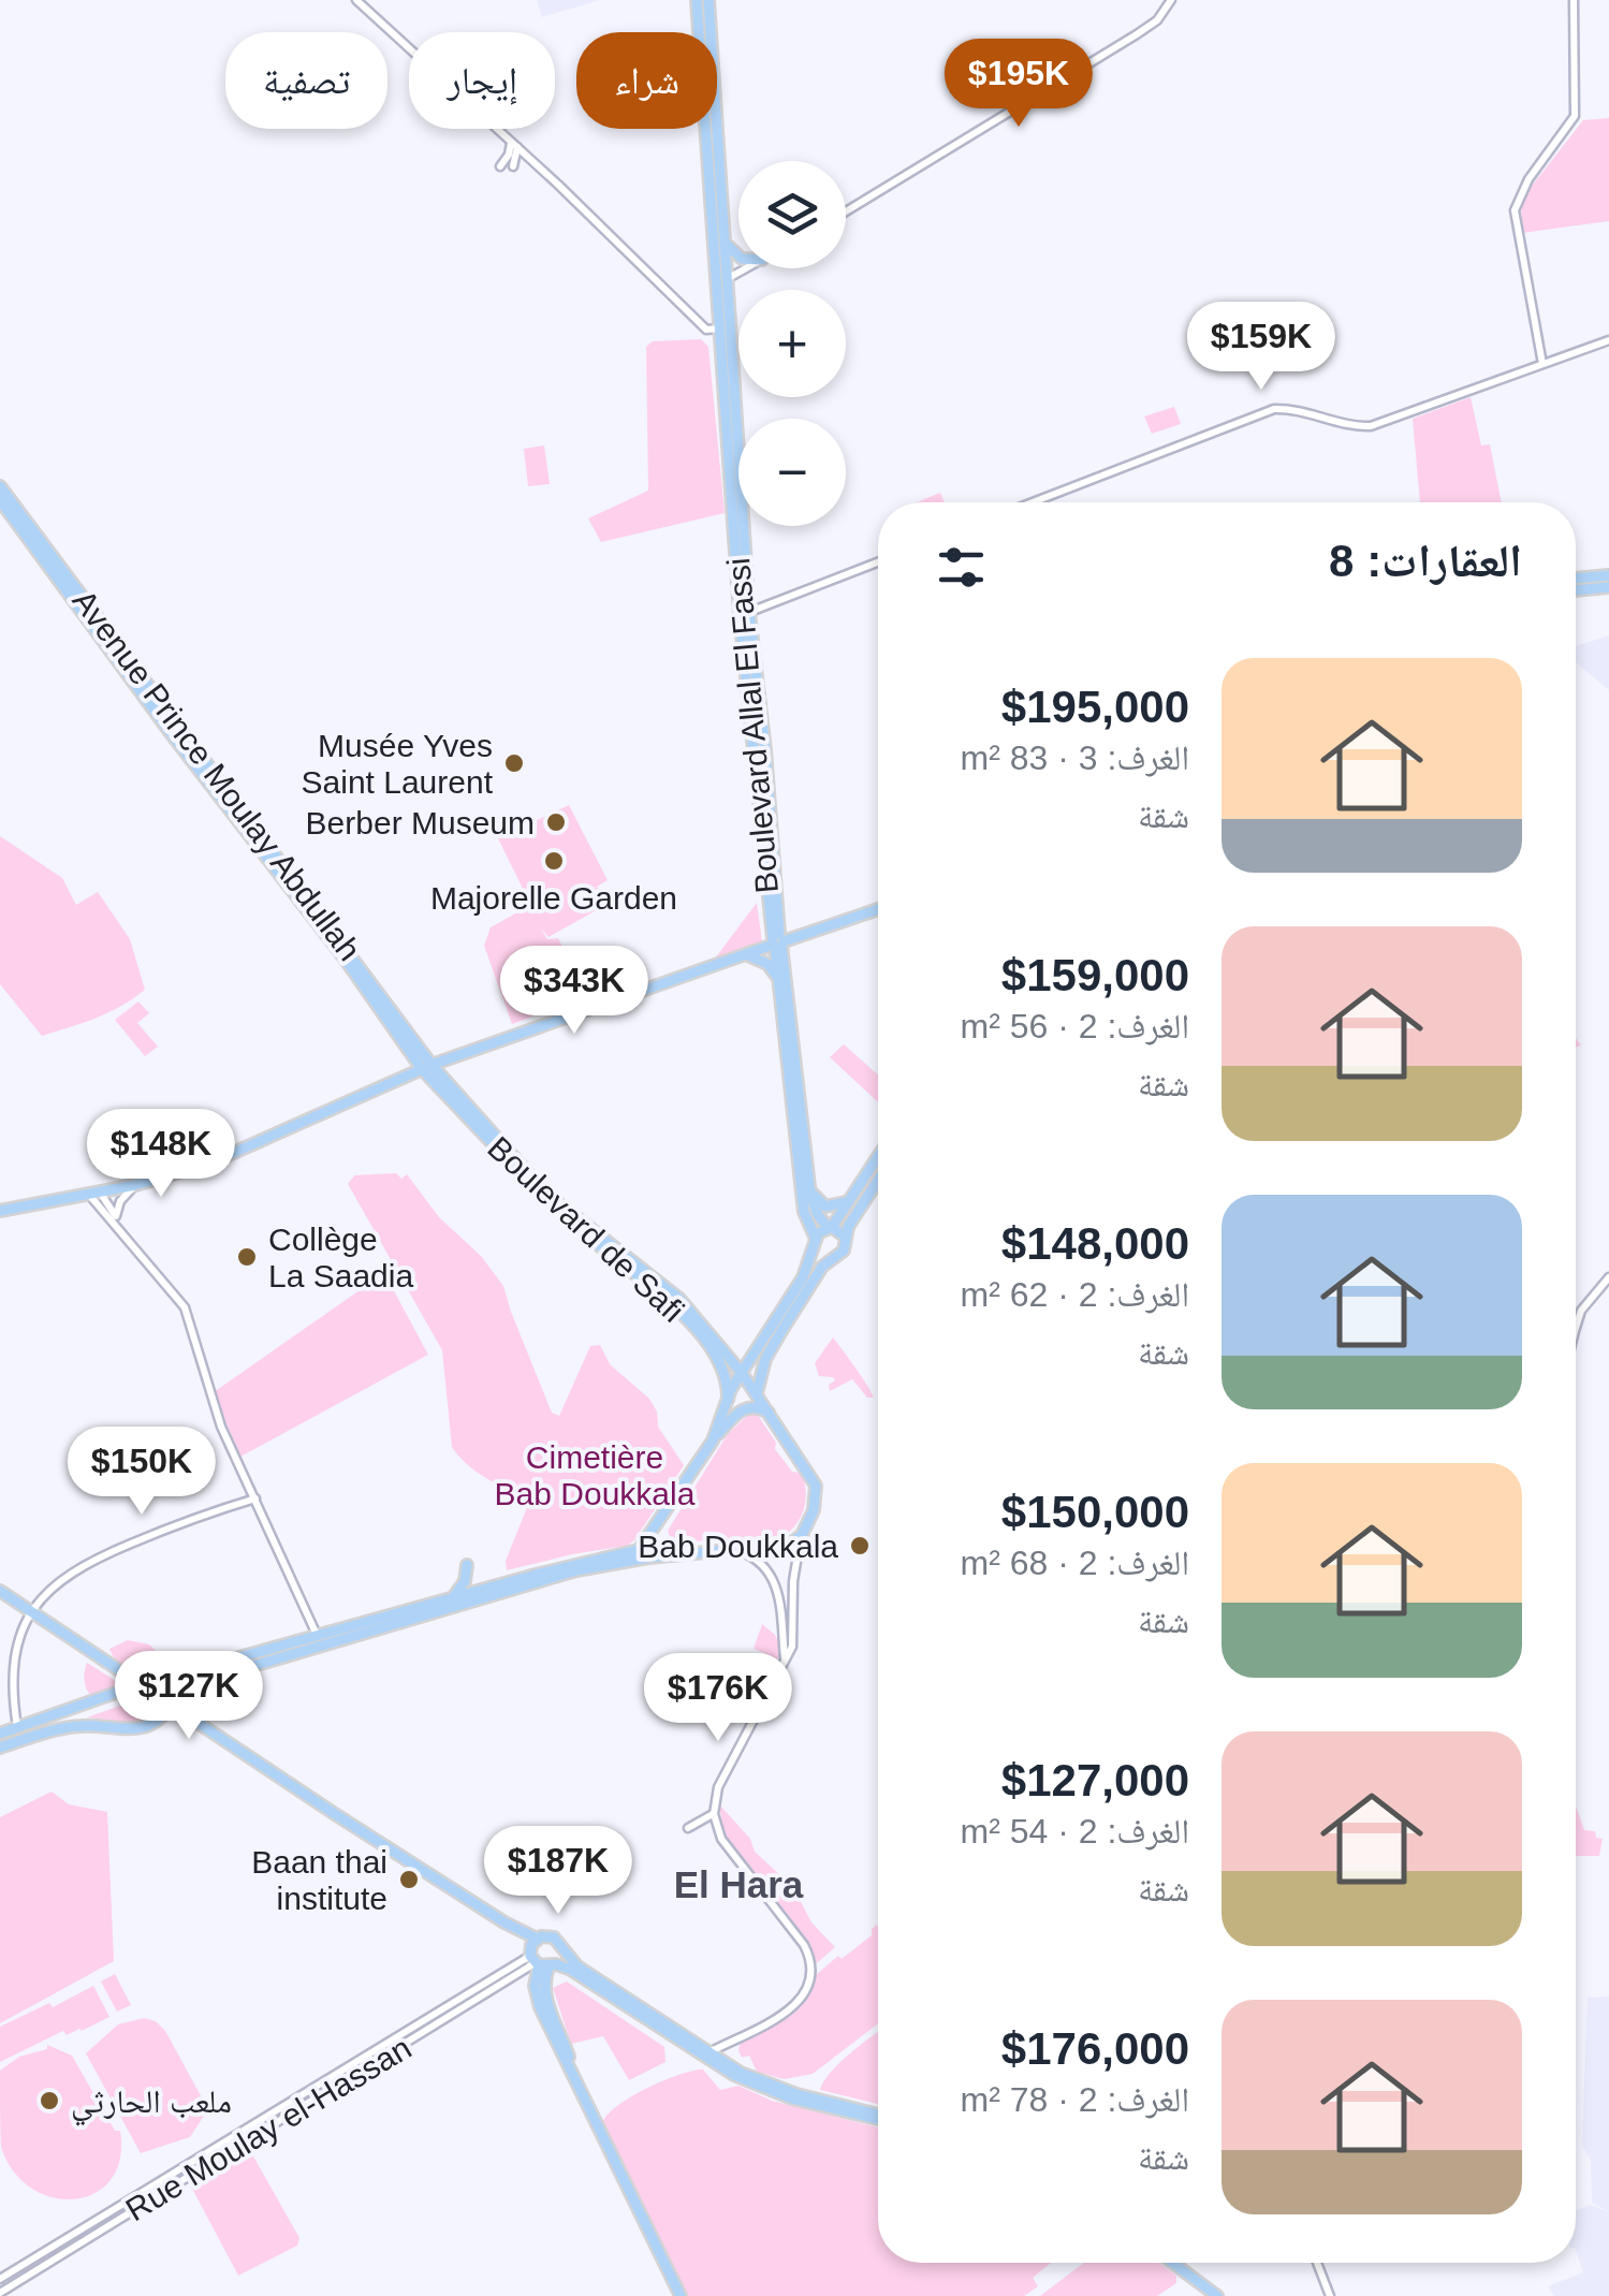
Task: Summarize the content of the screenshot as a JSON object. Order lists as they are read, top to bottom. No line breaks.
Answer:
{"streets":{"main road":["Boulevard Allal El Fassi","Avenue Prince Moulay Abdullah","Boulevard de Safi"],"street":["Rue Moulay el-Hassan"]},"crossings":[["Avenue Prince Moulay Abdullah","Boulevard de Safi"]],"districts":["El Hara"],"parks":["Cimetière Bab Doukkala"],"places":["Musée Yves Saint Laurent","Berber Museum","Majorelle Garden","Collège La Saadia","Bab Doukkala","Baan thai institute","ملعب الحارثي"],"page":{"chip":["شراء","إيجار","تصفية"],"price":["$195K","$159K","$343K","$148K","$150K","$127K","$176K","$187K"],"map_buttons":["+","−"],"heading":"العقارات: 8","list":[{"name":"$195,000","note":"الغرف: 3 · 83 m² · شقة"},{"name":"$159,000","note":"الغرف: 2 · 56 m² · شقة"},{"name":"$148,000","note":"الغرف: 2 · 62 m² · شقة"},{"name":"$150,000","note":"الغرف: 2 · 68 m² · شقة"},{"name":"$127,000","note":"الغرف: 2 · 54 m² · شقة"},{"name":"$176,000","note":"الغرف: 2 · 78 m² · شقة"}]}}
